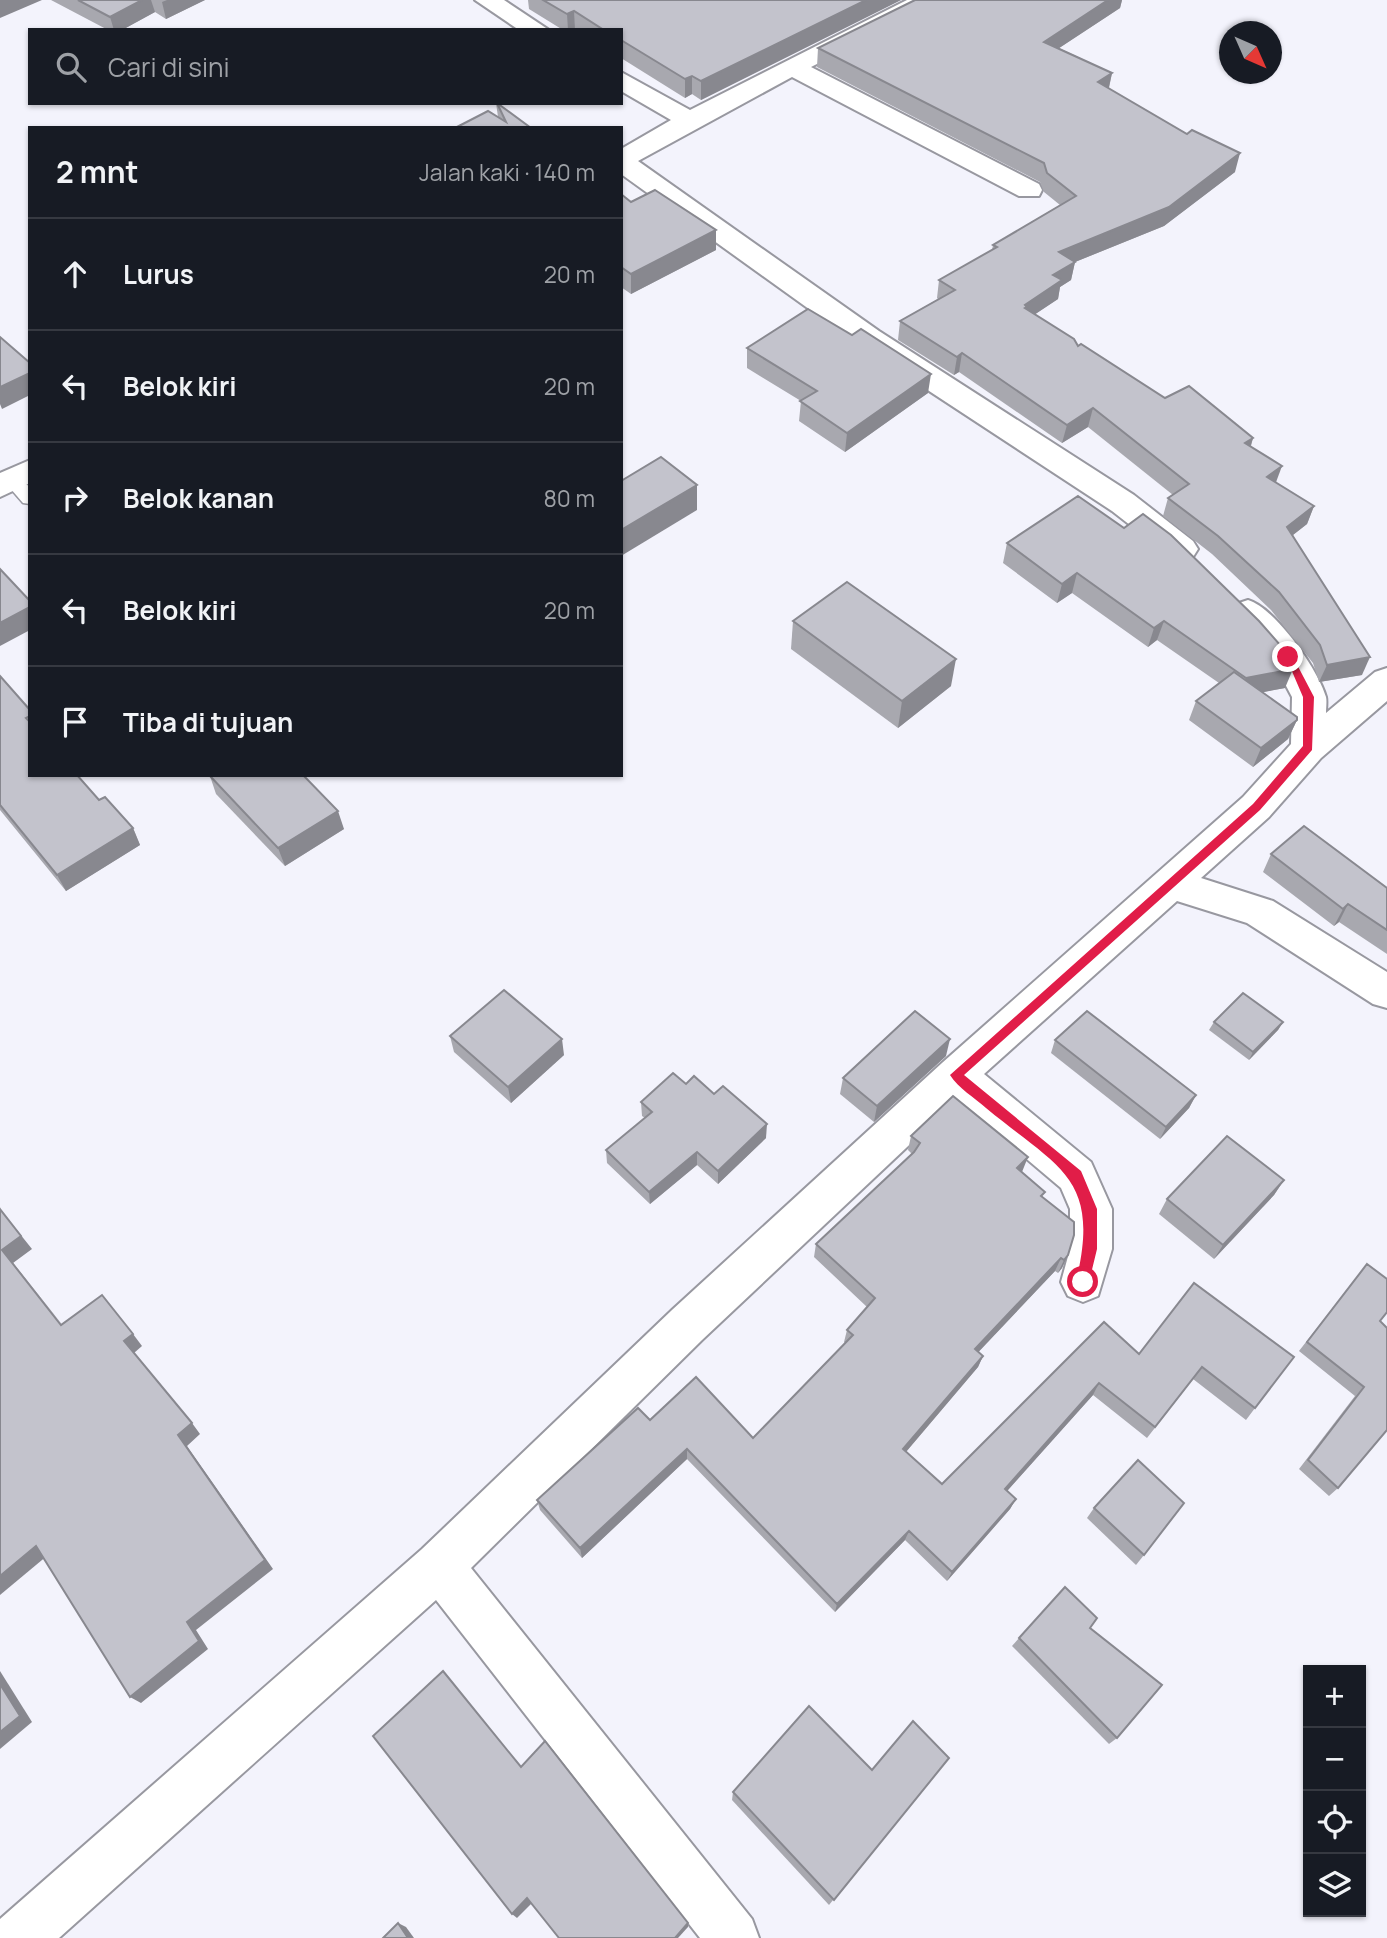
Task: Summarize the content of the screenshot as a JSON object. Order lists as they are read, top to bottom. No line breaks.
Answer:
{"north":"bottom right","page":{"search":"Cari di sini","heading":["2 mnt","Jalan kaki · 140 m"],"list":[["Lurus","20 m"],["Belok kiri","20 m"],["Belok kanan","80 m"],["Belok kiri","20 m"],"Tiba di tujuan"],"map_buttons":["+","−"]}}
